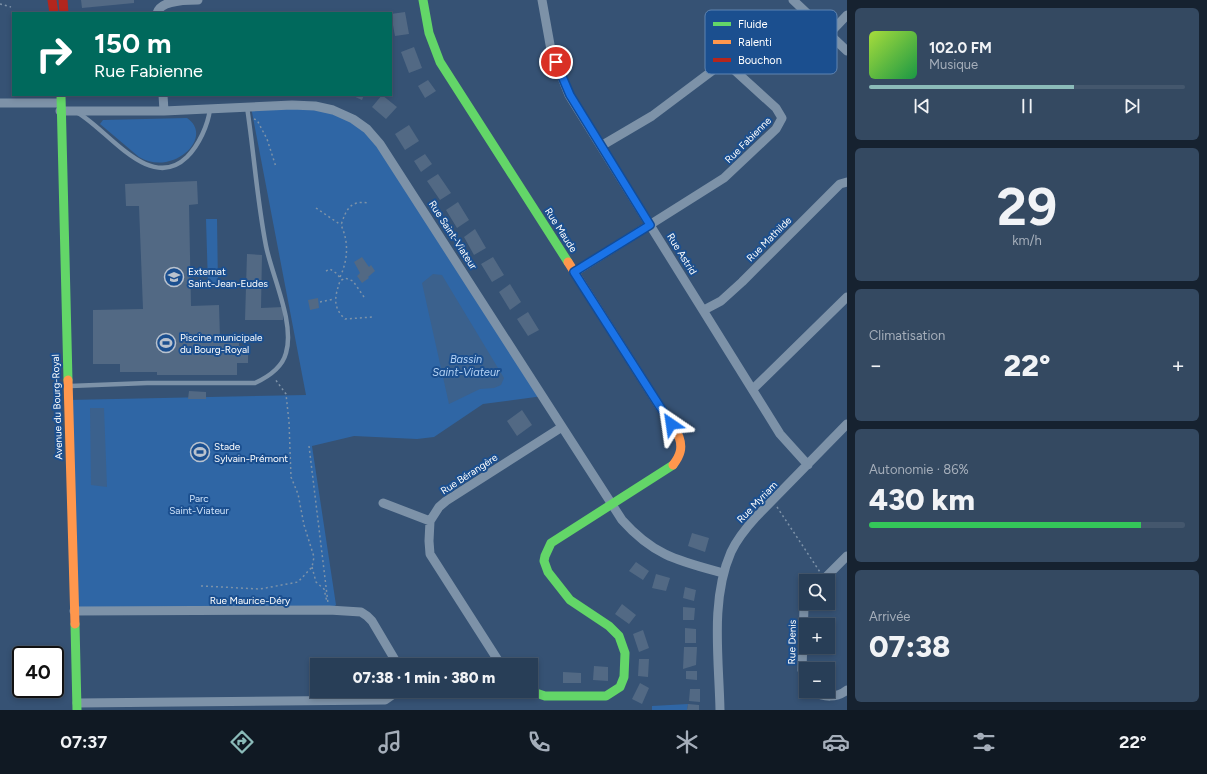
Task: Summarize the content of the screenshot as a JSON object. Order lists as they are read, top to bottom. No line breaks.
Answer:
{"streets":{"street":["Rue Fabienne","Rue Maude","Rue Saint-Viateur","Rue Mathilde","Rue Astrid","Avenue du Bourg-Royal","Rue Bérangère","Rue Myriam","Rue Maurice-Déry","Rue Denis"]},"crossings":[["Rue Fabienne","Rue Maude"],["Rue Fabienne","Rue Astrid"],["Rue Maude","Rue Saint-Viateur"],["Rue Saint-Viateur","Avenue du Bourg-Royal"],["Rue Saint-Viateur","Rue Bérangère"],["Rue Saint-Viateur","Rue Myriam"],["Rue Mathilde","Rue Astrid"],["Rue Astrid","Rue Myriam"],["Avenue du Bourg-Royal","Rue Maurice-Déry"]],"water":["Bassin Saint-Viateur"],"parks":["Parc Saint-Viateur"],"places":{"school or university":["Externat Saint-Jean-Eudes"],"sports":["Piscine municipale du Bourg-Royal","Stade Sylvain-Prémont"]},"legend":["Fluide","Ralenti","Bouchon"],"page":{"turn":["150 m","Rue Fabienne"],"song":["102.0 FM","Musique"],"tile":[["29","km/h"],"Climatisation",["Autonomie · 86%","430 km"],["Arrivée","07:38"]],"heat":["−","22°","+"],"map_buttons":["+","−"],"limit":"40","trip":"07:38 · 1 min · 380 m","tabs":["07:37","22°"]}}
